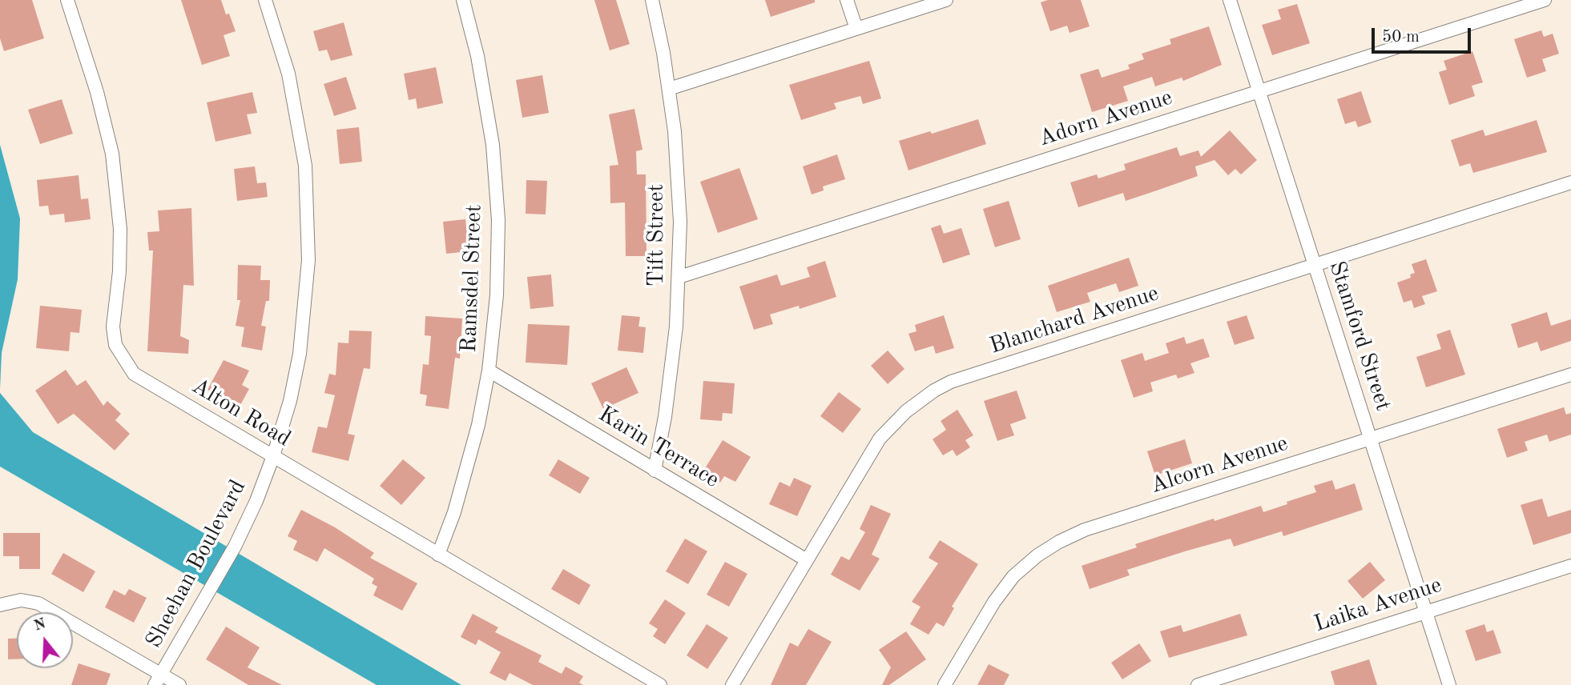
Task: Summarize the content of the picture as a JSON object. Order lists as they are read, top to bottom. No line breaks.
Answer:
{"streets":{"street":["Adorn Avenue","Tift Street","Ramsdel Street","Blanchard Avenue","Stamford Street","Alton Road","Karin Terrace","Alcorn Avenue","Sheehan Boulevard","Laika Avenue"]},"crossings":[["Adorn Avenue","Tift Street"],["Adorn Avenue","Stamford Street"],["Tift Street","Karin Terrace"],["Ramsdel Street","Alton Road"],["Ramsdel Street","Karin Terrace"],["Blanchard Avenue","Stamford Street"],["Blanchard Avenue","Karin Terrace"],["Stamford Street","Alcorn Avenue"],["Stamford Street","Laika Avenue"],["Alton Road","Sheehan Boulevard"]],"scale_bar":"50 m","north":"top"}
